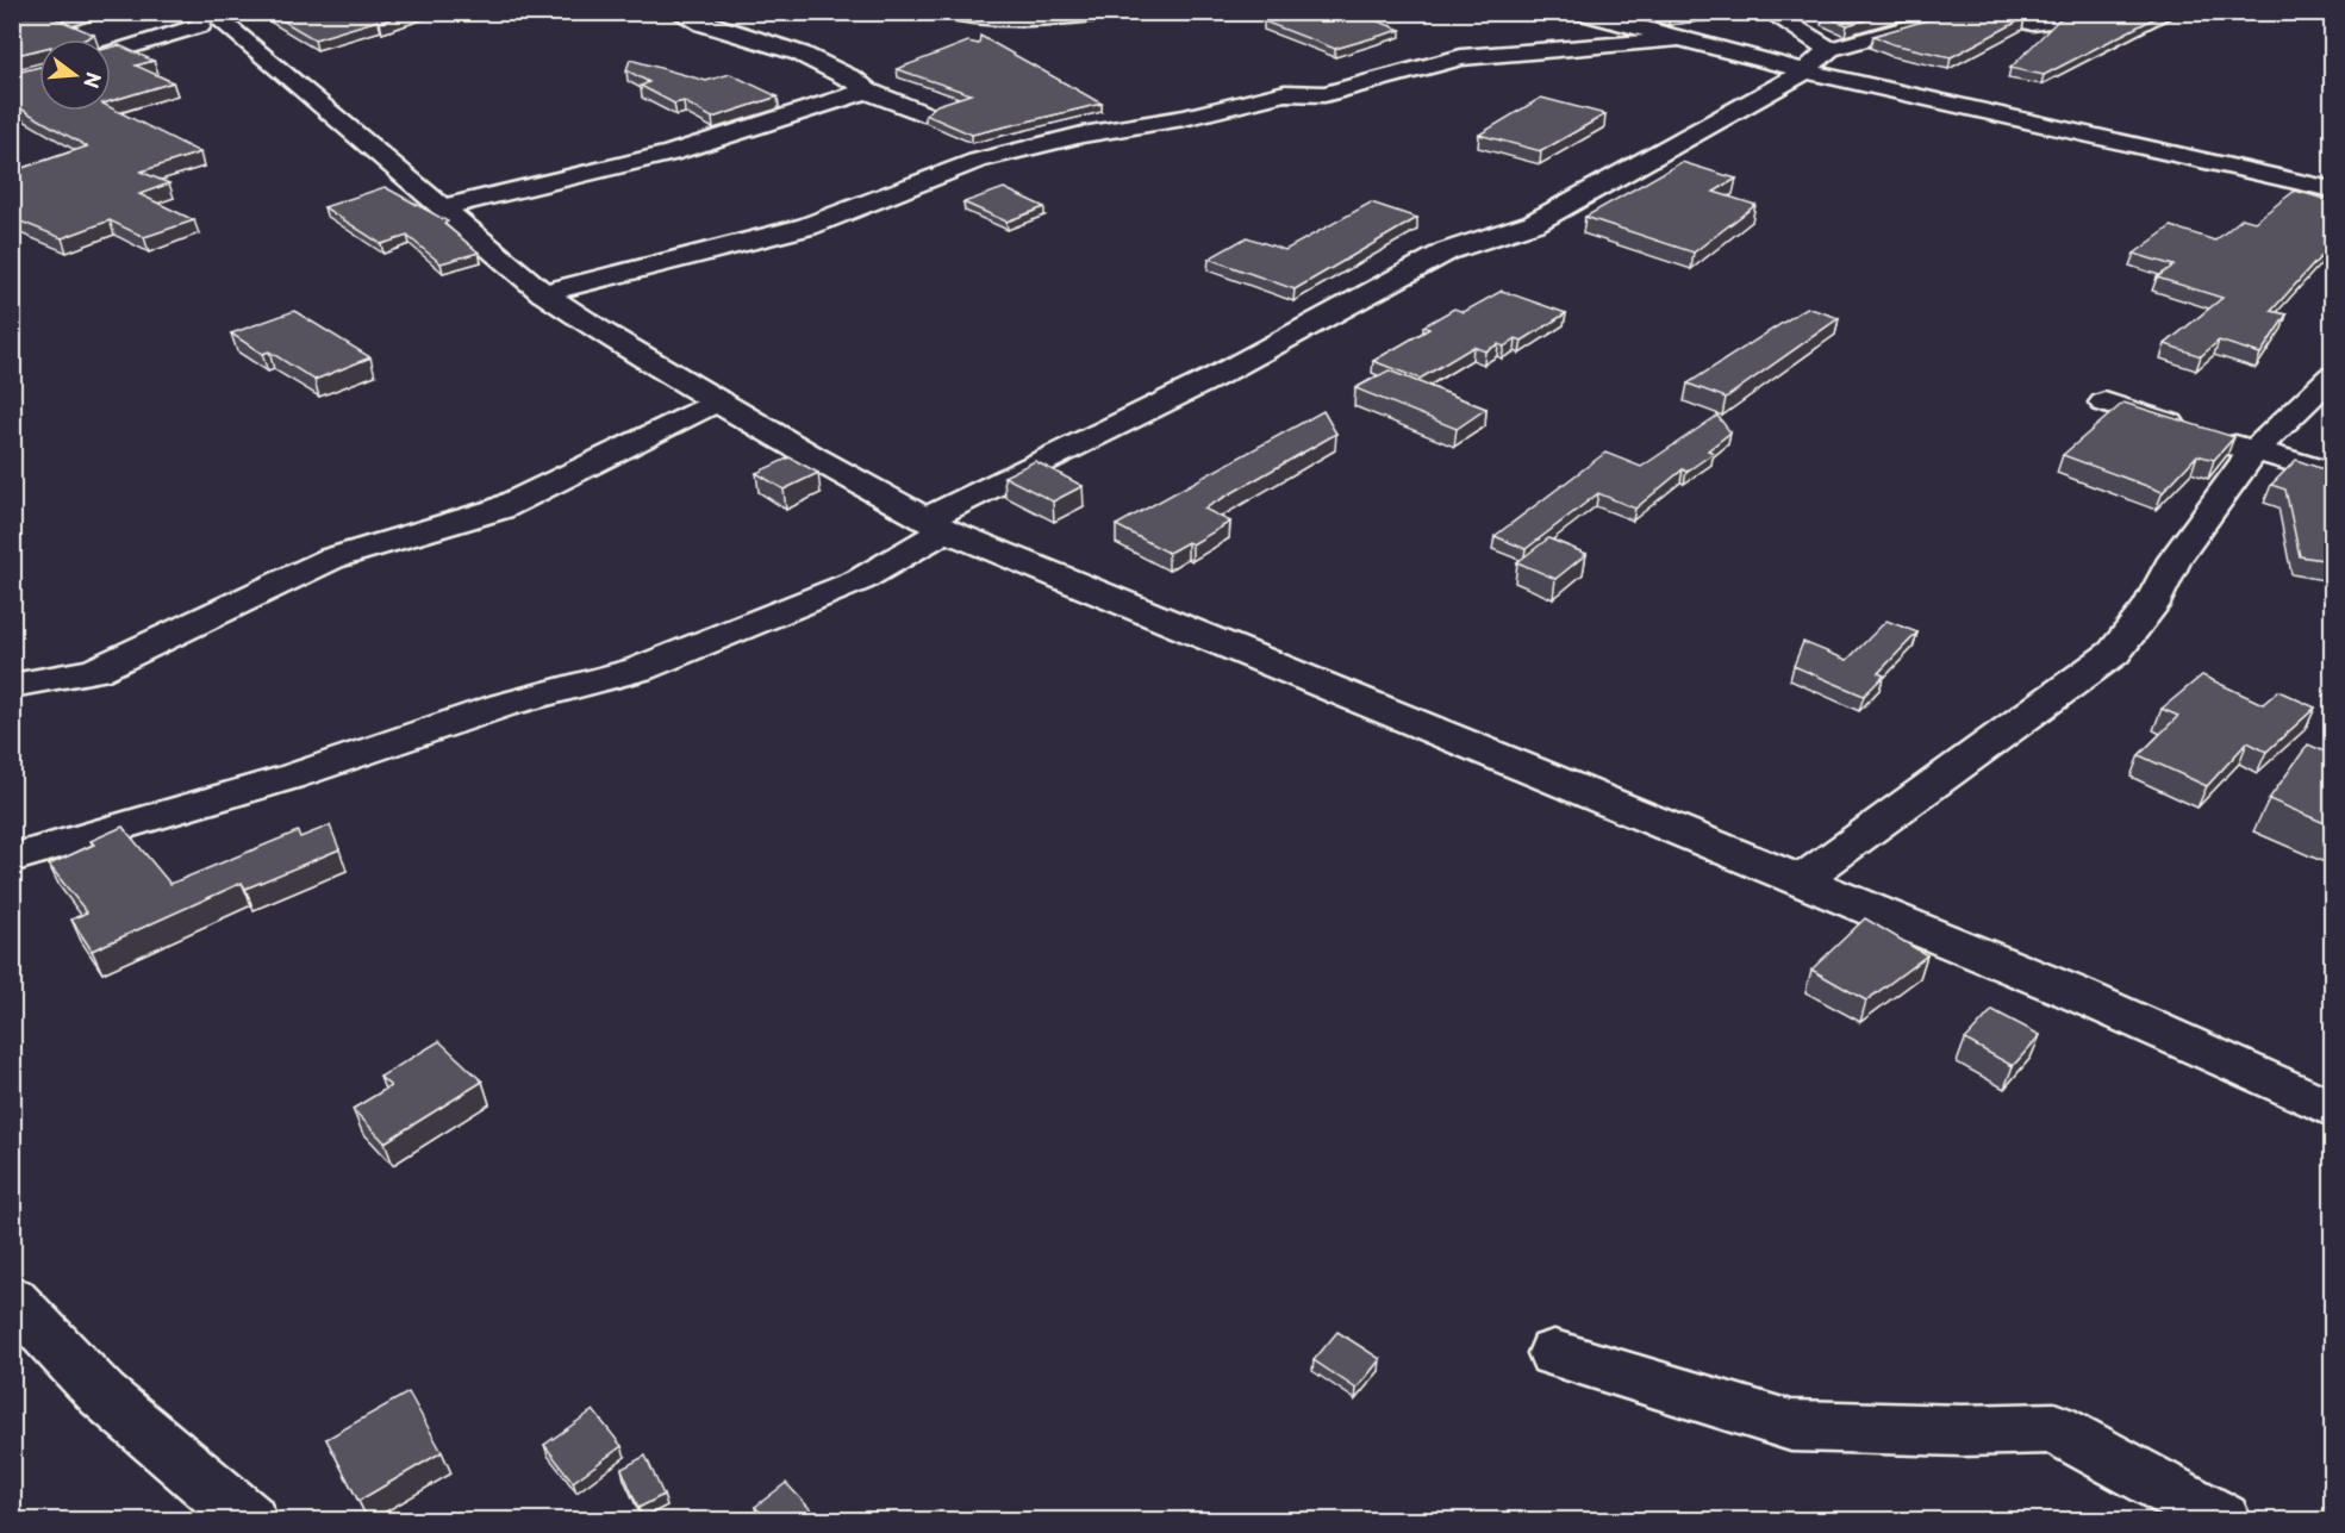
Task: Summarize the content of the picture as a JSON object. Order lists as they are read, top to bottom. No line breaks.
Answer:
{"north":"right"}
